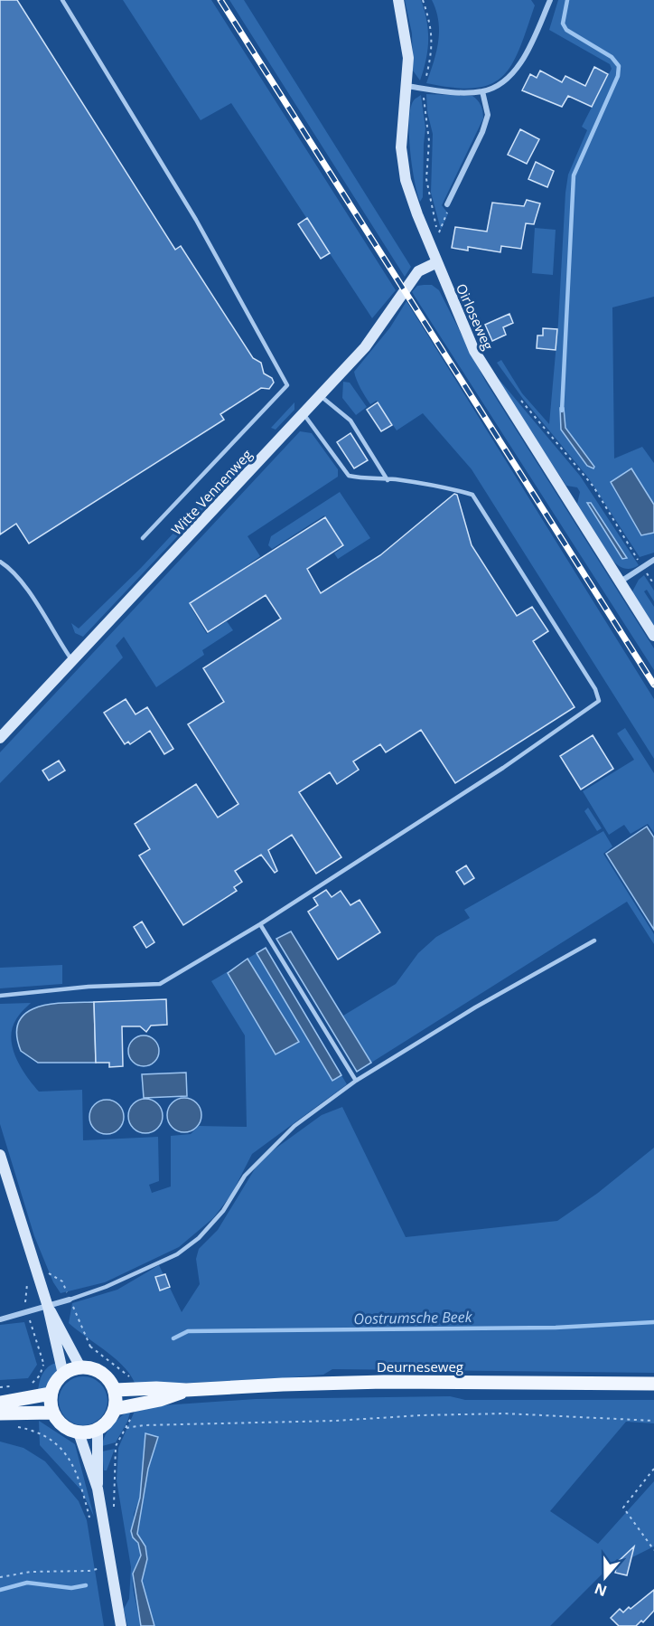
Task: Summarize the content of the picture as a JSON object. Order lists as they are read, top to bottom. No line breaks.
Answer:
{"streets":{"main road":["Deurneseweg"],"street":["Oirloseweg","Witte Vennenweg"]},"crossings":[["Oirloseweg","Witte Vennenweg"]],"water":["Oostrumsche Beek"],"north":"bottom"}
